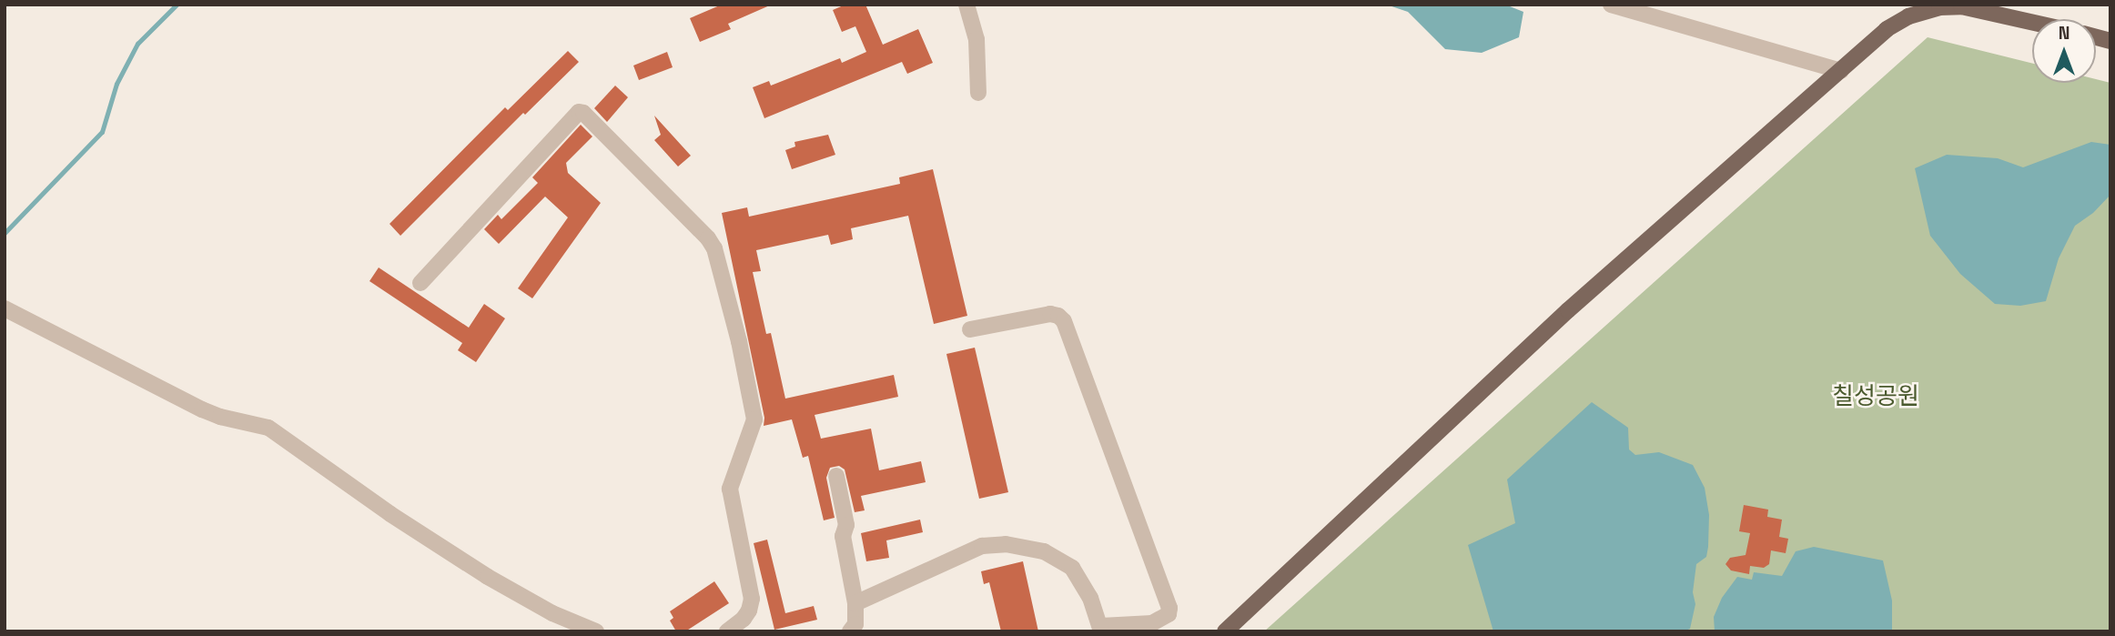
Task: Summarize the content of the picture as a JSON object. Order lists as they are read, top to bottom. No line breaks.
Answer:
{"parks":["칠성공원"],"north":"top"}
